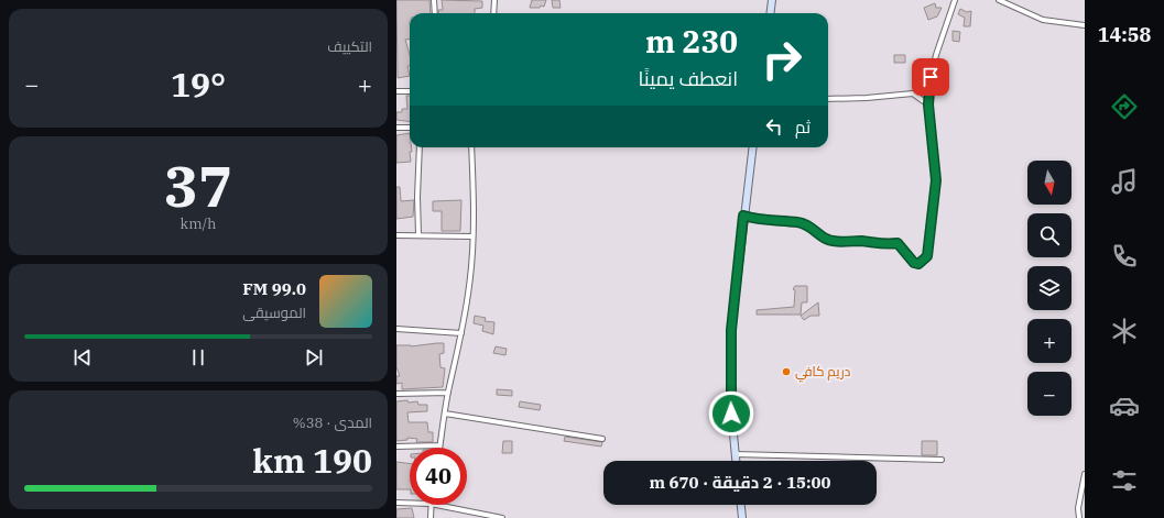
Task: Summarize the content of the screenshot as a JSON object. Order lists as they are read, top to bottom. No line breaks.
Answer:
{"places":["دريم كافي"],"north":"bottom","page":{"tabs":"14:58","tile":["التكييف",["37","km/h"],["المدى · 38%","190 km"]],"turn":["230 m","انعطف يمينًا"],"heat":["−","19°","+"],"then":"ثم","map_buttons":["+","−"],"song":["99.0 FM","الموسيقى"],"limit":"40","trip":"15:00 · 2 دقيقة · 670 m"}}
